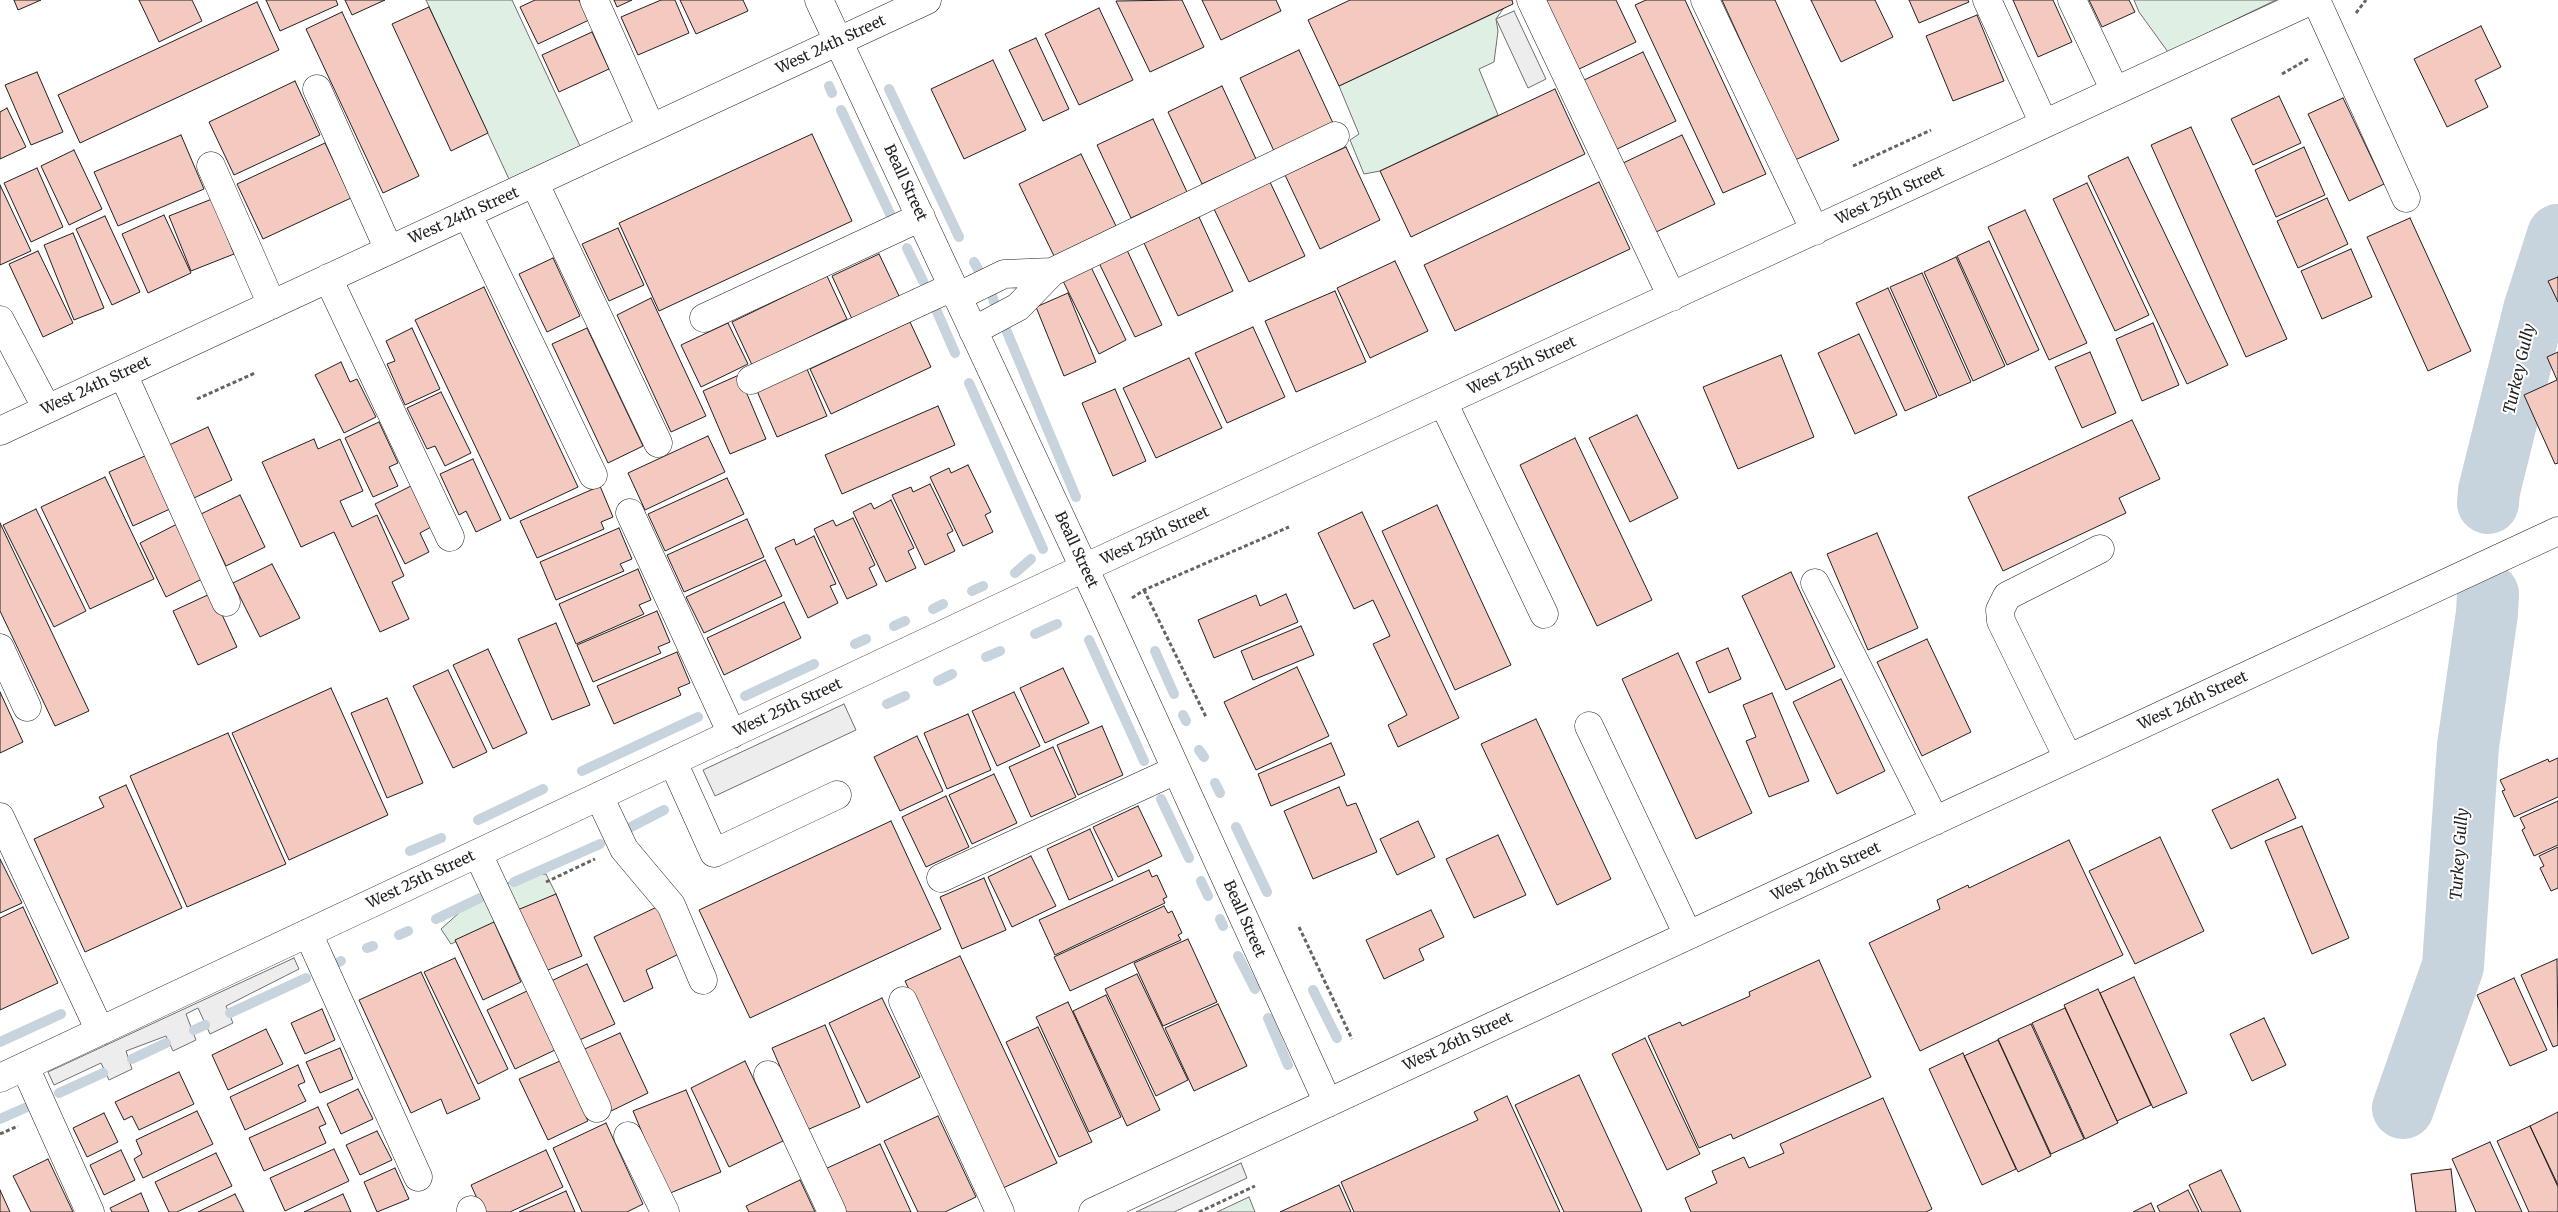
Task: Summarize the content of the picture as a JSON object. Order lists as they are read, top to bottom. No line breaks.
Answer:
{"streets":{"street":["West 24th Street","Beall Street","West 25th Street","West 26th Street"]},"crossings":[["West 24th Street","Beall Street"],["Beall Street","West 25th Street"],["Beall Street","West 26th Street"]],"water":["Turkey Gully"]}
